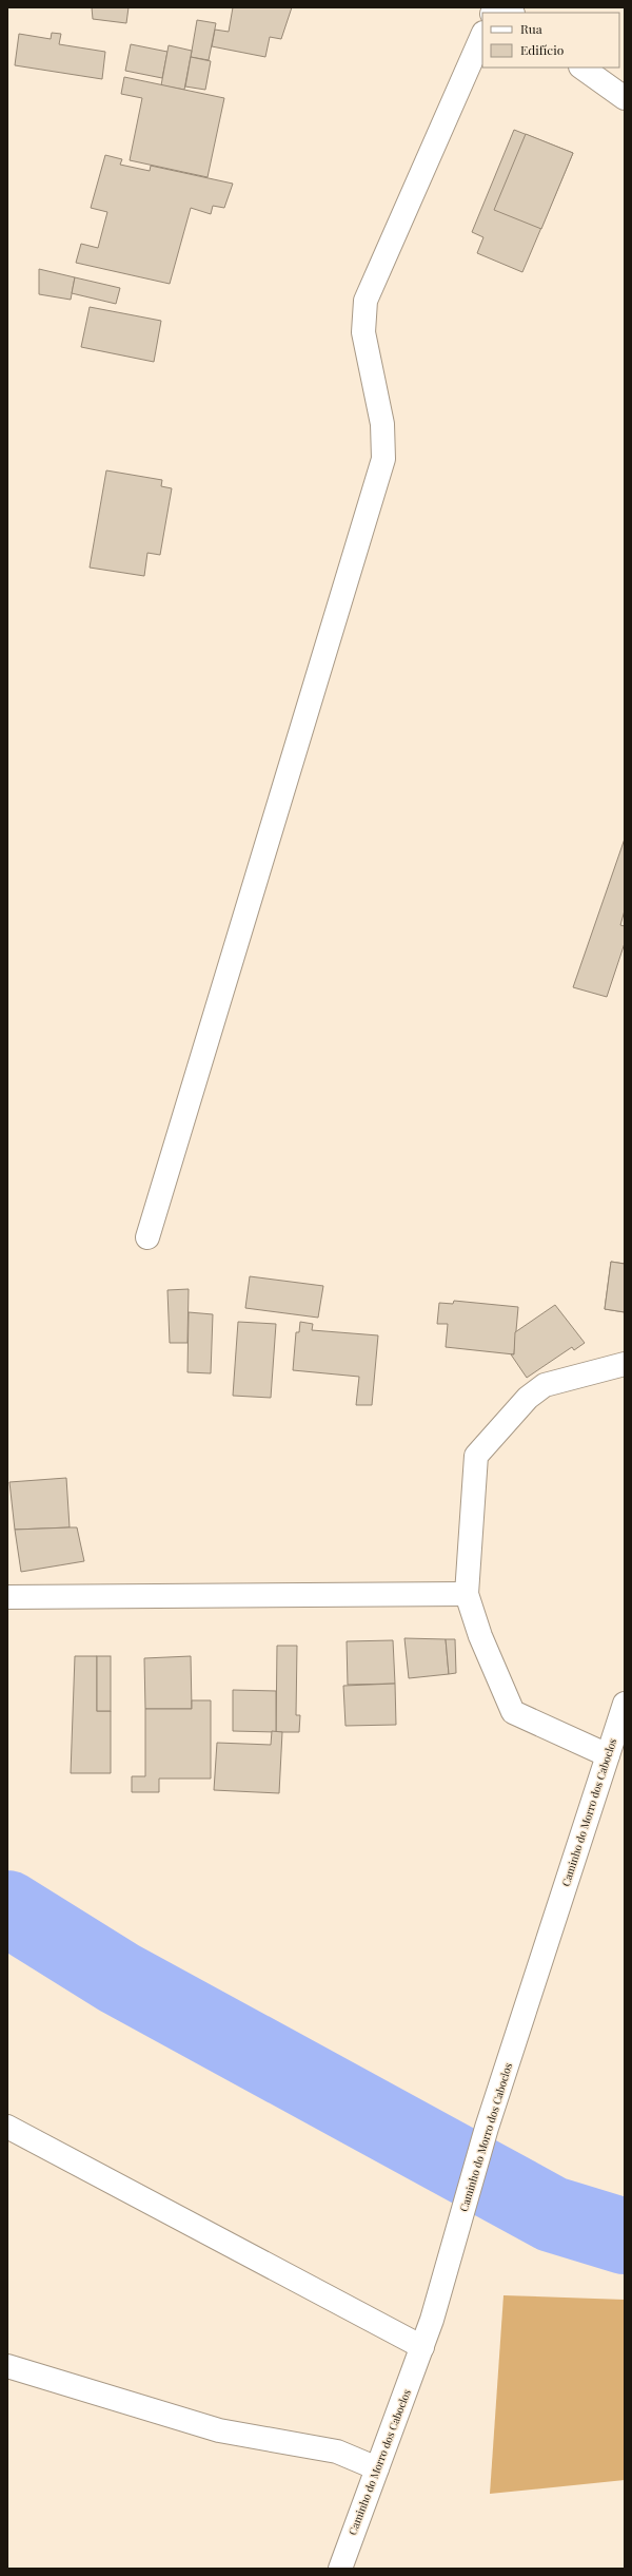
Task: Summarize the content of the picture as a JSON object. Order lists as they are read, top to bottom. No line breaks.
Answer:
{"streets":{"street":["Caminho do Morro dos Caboclos"]},"legend":["Rua","Edifício"]}
